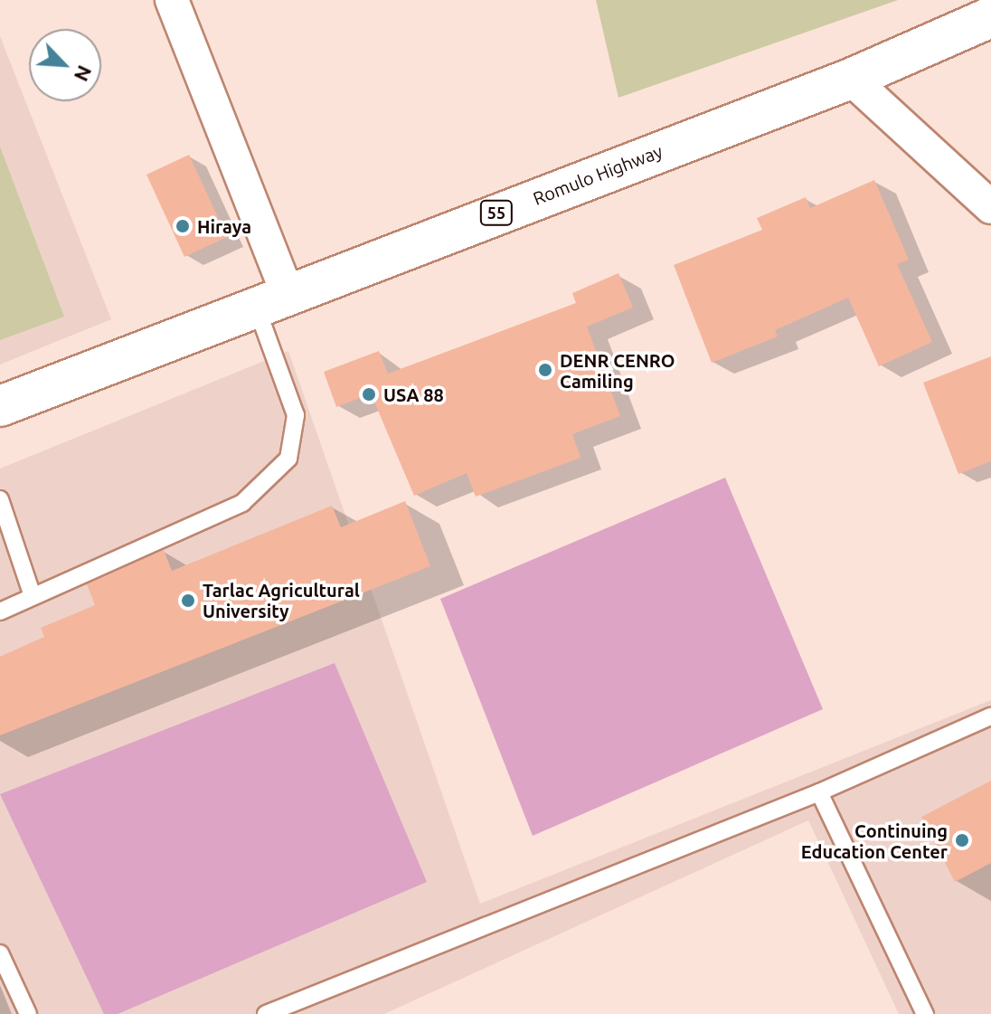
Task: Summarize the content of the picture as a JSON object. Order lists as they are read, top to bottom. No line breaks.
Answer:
{"streets":{"highway":["Romulo Highway","55"]},"places":["Hiraya","DENR CENRO Camiling","USA 88","Tarlac Agricultural University","Continuing Education Center"],"north":"bottom right"}
